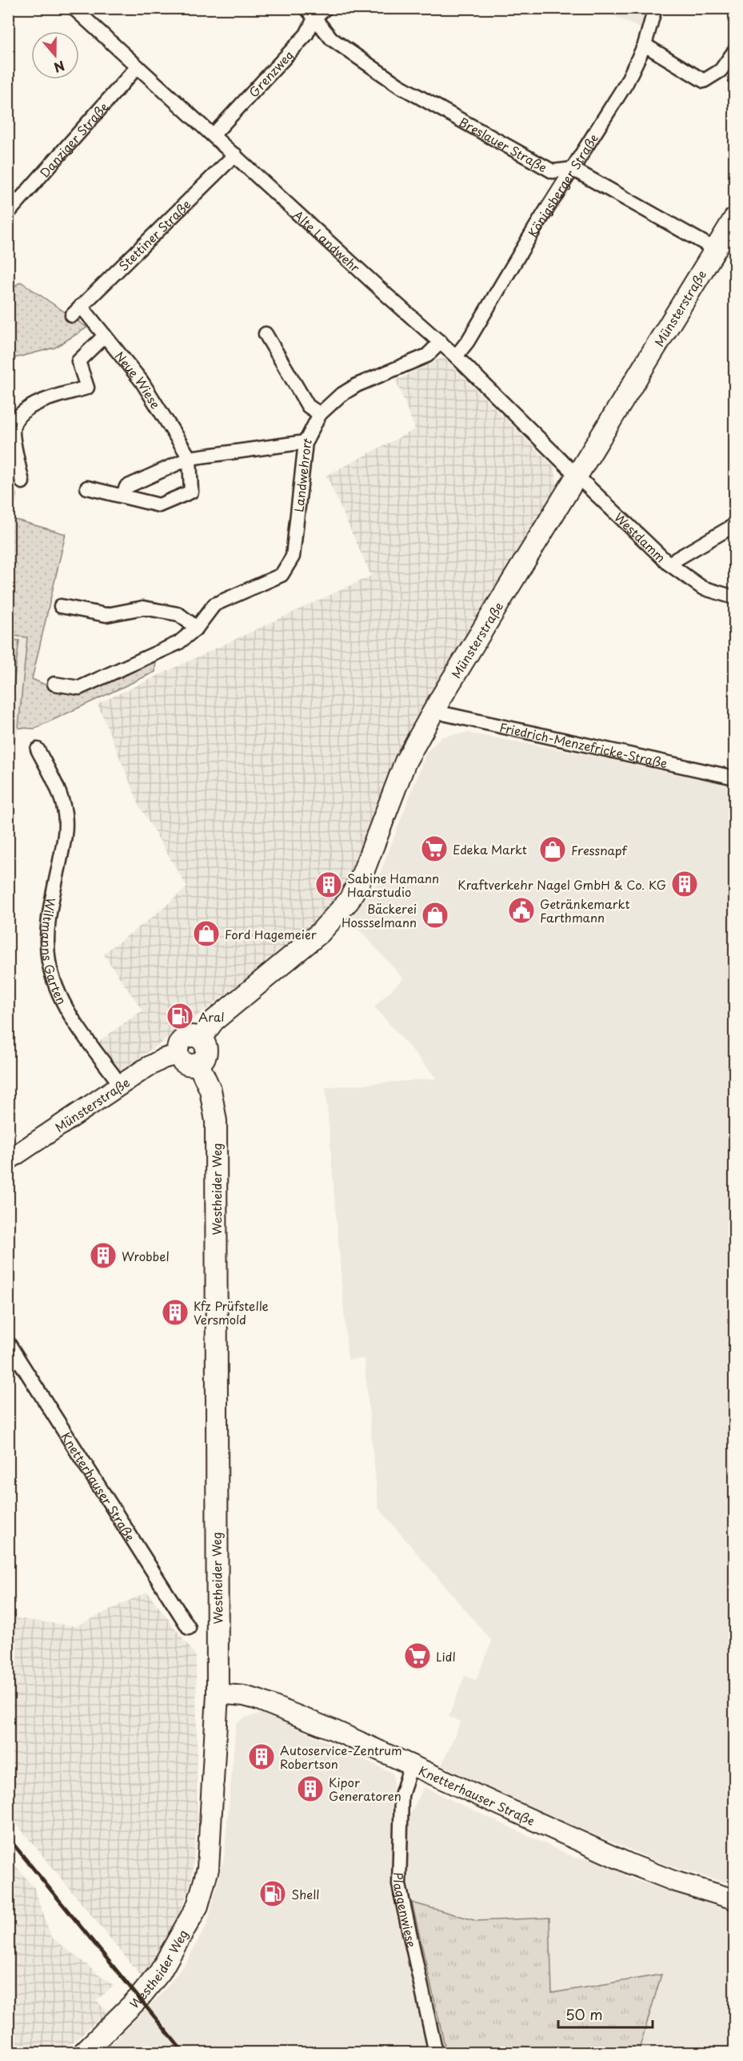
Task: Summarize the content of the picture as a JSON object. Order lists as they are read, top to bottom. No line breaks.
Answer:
{"streets":{"main road":["Münsterstraße","Westheider Weg"],"street":["Grenzweg","Danziger Straße","Breslauer Straße","Königsberger Straße","Stettiner Straße","Alte Landwehr","Neue Wiese","Landwehrort","Westdamm","Friedrich-Menzefricke-Straße","Wiltmanns Garten","Knetterhauser Straße","Plaggenwiese"]},"crossings":[["Grenzweg","Breslauer Straße"],["Grenzweg","Alte Landwehr"],["Danziger Straße","Alte Landwehr"],["Breslauer Straße","Königsberger Straße"],["Königsberger Straße","Alte Landwehr"],["Stettiner Straße","Alte Landwehr"],["Stettiner Straße","Neue Wiese"],["Alte Landwehr","Münsterstraße"],["Alte Landwehr","Landwehrort"],["Alte Landwehr","Westdamm"],["Münsterstraße","Westdamm"],["Münsterstraße","Friedrich-Menzefricke-Straße"],["Münsterstraße","Wiltmanns Garten"],["Münsterstraße","Westheider Weg"],["Westheider Weg","Knetterhauser Straße"],["Knetterhauser Straße","Plaggenwiese"]],"places":{"supermarket":["Edeka Markt","Lidl"],"shop":["Fressnapf","Bäckerei Hossselmann","Ford Hagemeier"],"building":["Kraftverkehr Nagel GmbH & Co. KG","Sabine Hamann Haarstudio","Wrobbel","Kfz Prüfstelle Versmold","Autoservice-Zentrum Robertson","Kipor Generatoren"],"public building":["Getränkemarkt Farthmann"],"fuel station":["Aral","Shell"]},"scale_bar":"50 m","north":"bottom"}
